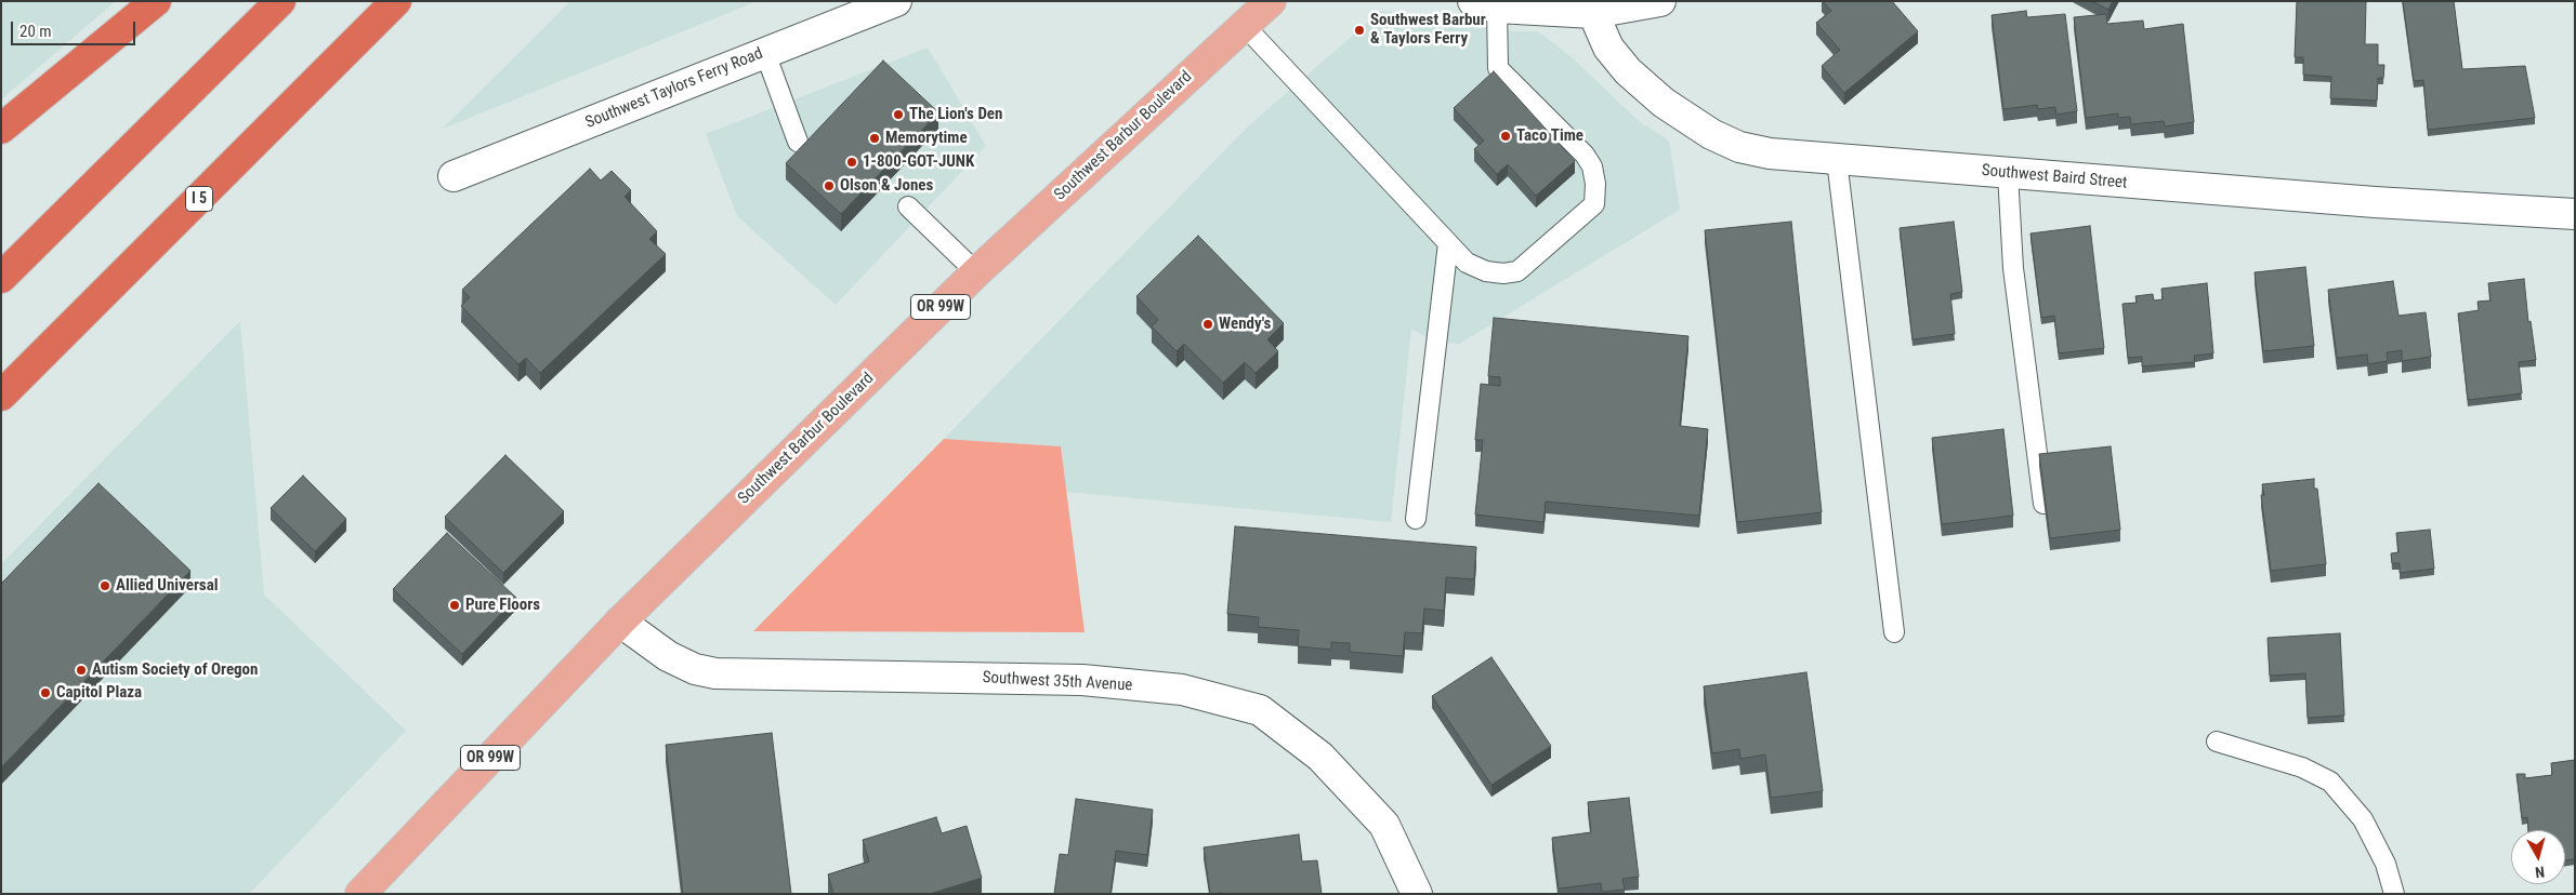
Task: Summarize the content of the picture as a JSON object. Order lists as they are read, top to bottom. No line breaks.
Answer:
{"streets":{"highway":["I 5"],"main road":["Southwest Barbur Boulevard","OR 99W"],"street":["Southwest Taylors Ferry Road","Southwest Baird Street","Southwest 35th Avenue"]},"crossings":[["Southwest Barbur Boulevard","Southwest 35th Avenue"]],"places":["Southwest Barbur & Taylors Ferry","The Lion's Den","Taco Time","Memorytime","1-800-GOT-JUNK","Olson & Jones","Wendy's","Allied Universal","Pure Floors","Autism Society of Oregon","Capitol Plaza"],"scale_bar":"20 m","north":"bottom"}
